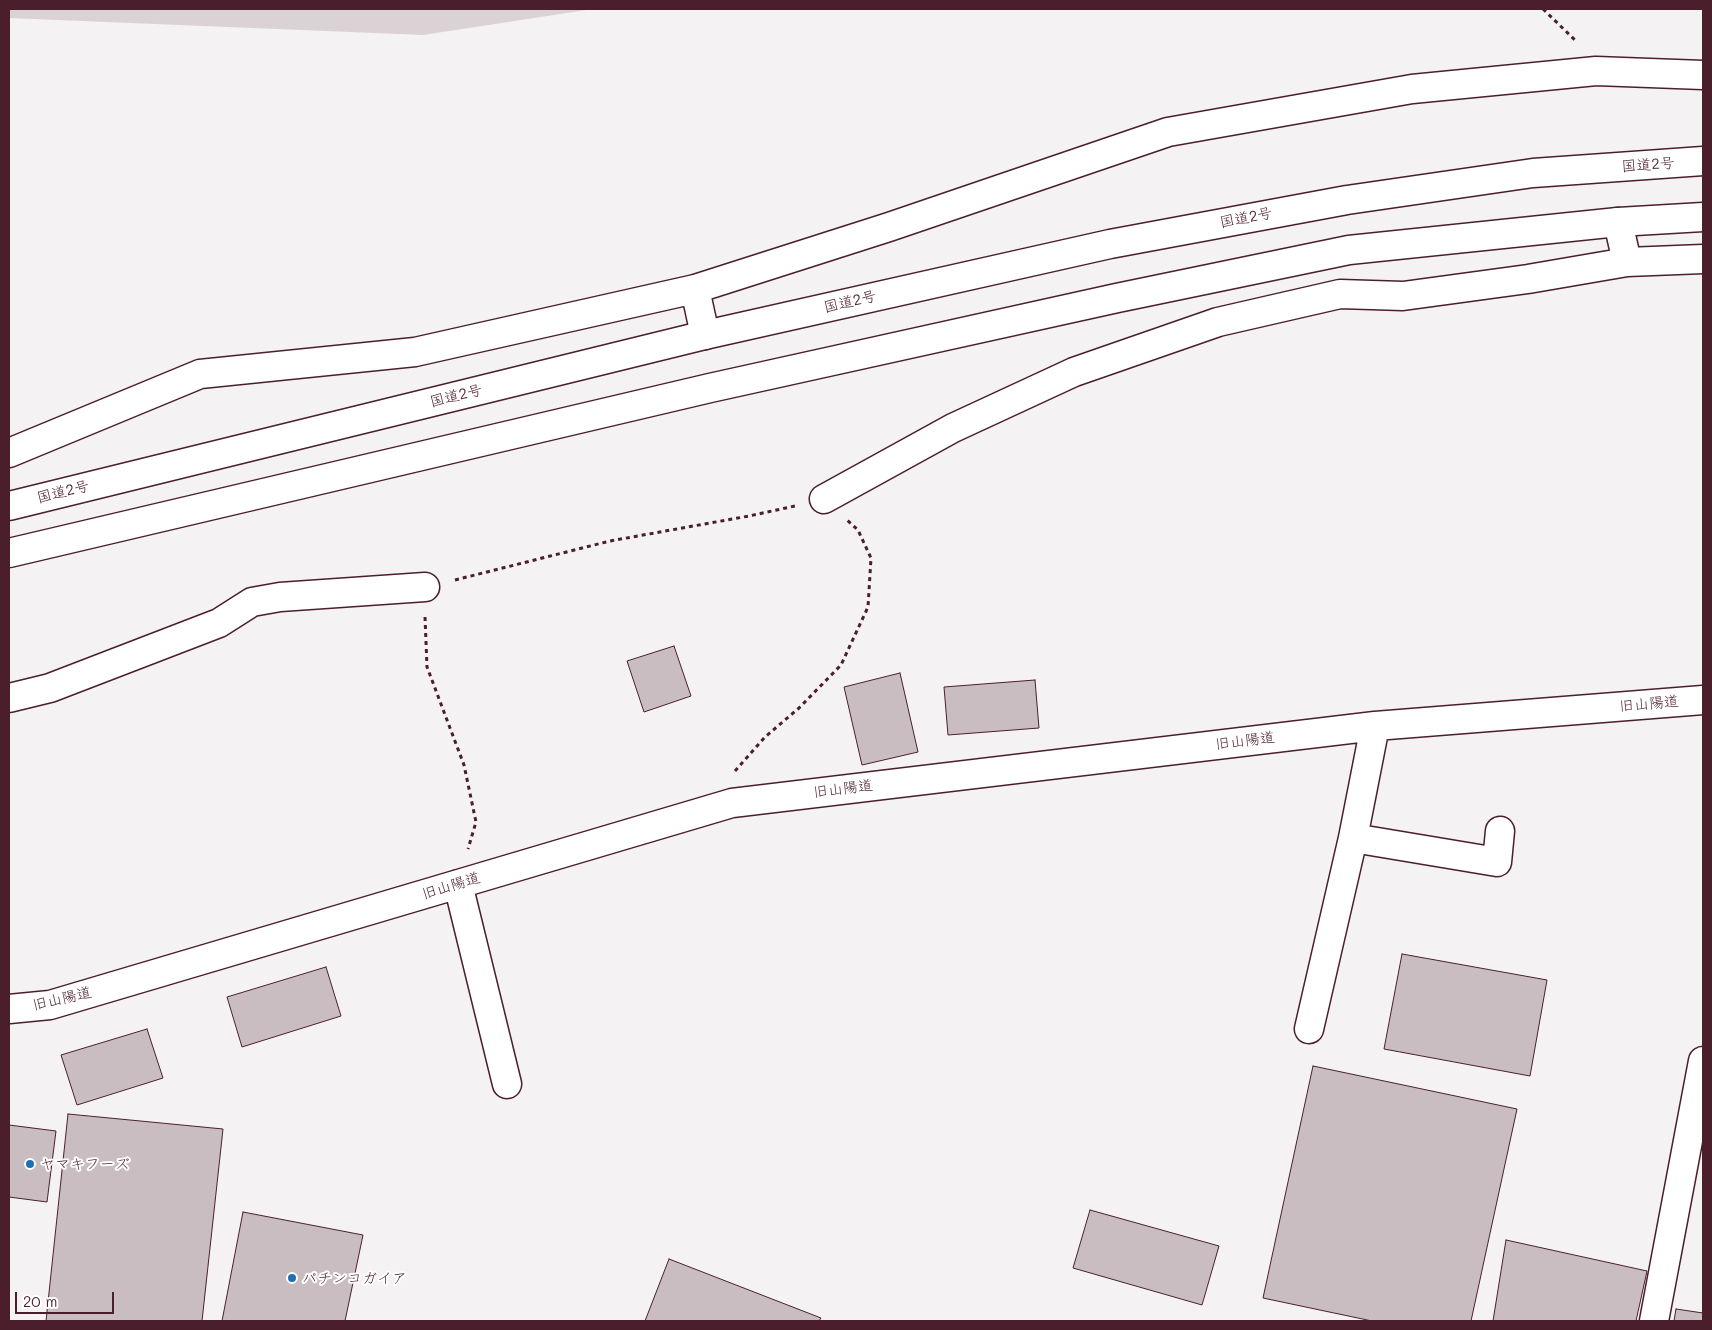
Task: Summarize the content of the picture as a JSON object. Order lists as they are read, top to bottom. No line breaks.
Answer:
{"streets":{"main road":["国道2号","旧山陽道"]},"places":["ヤマキフーズ","パチンコガイア"],"scale_bar":"20 m"}
